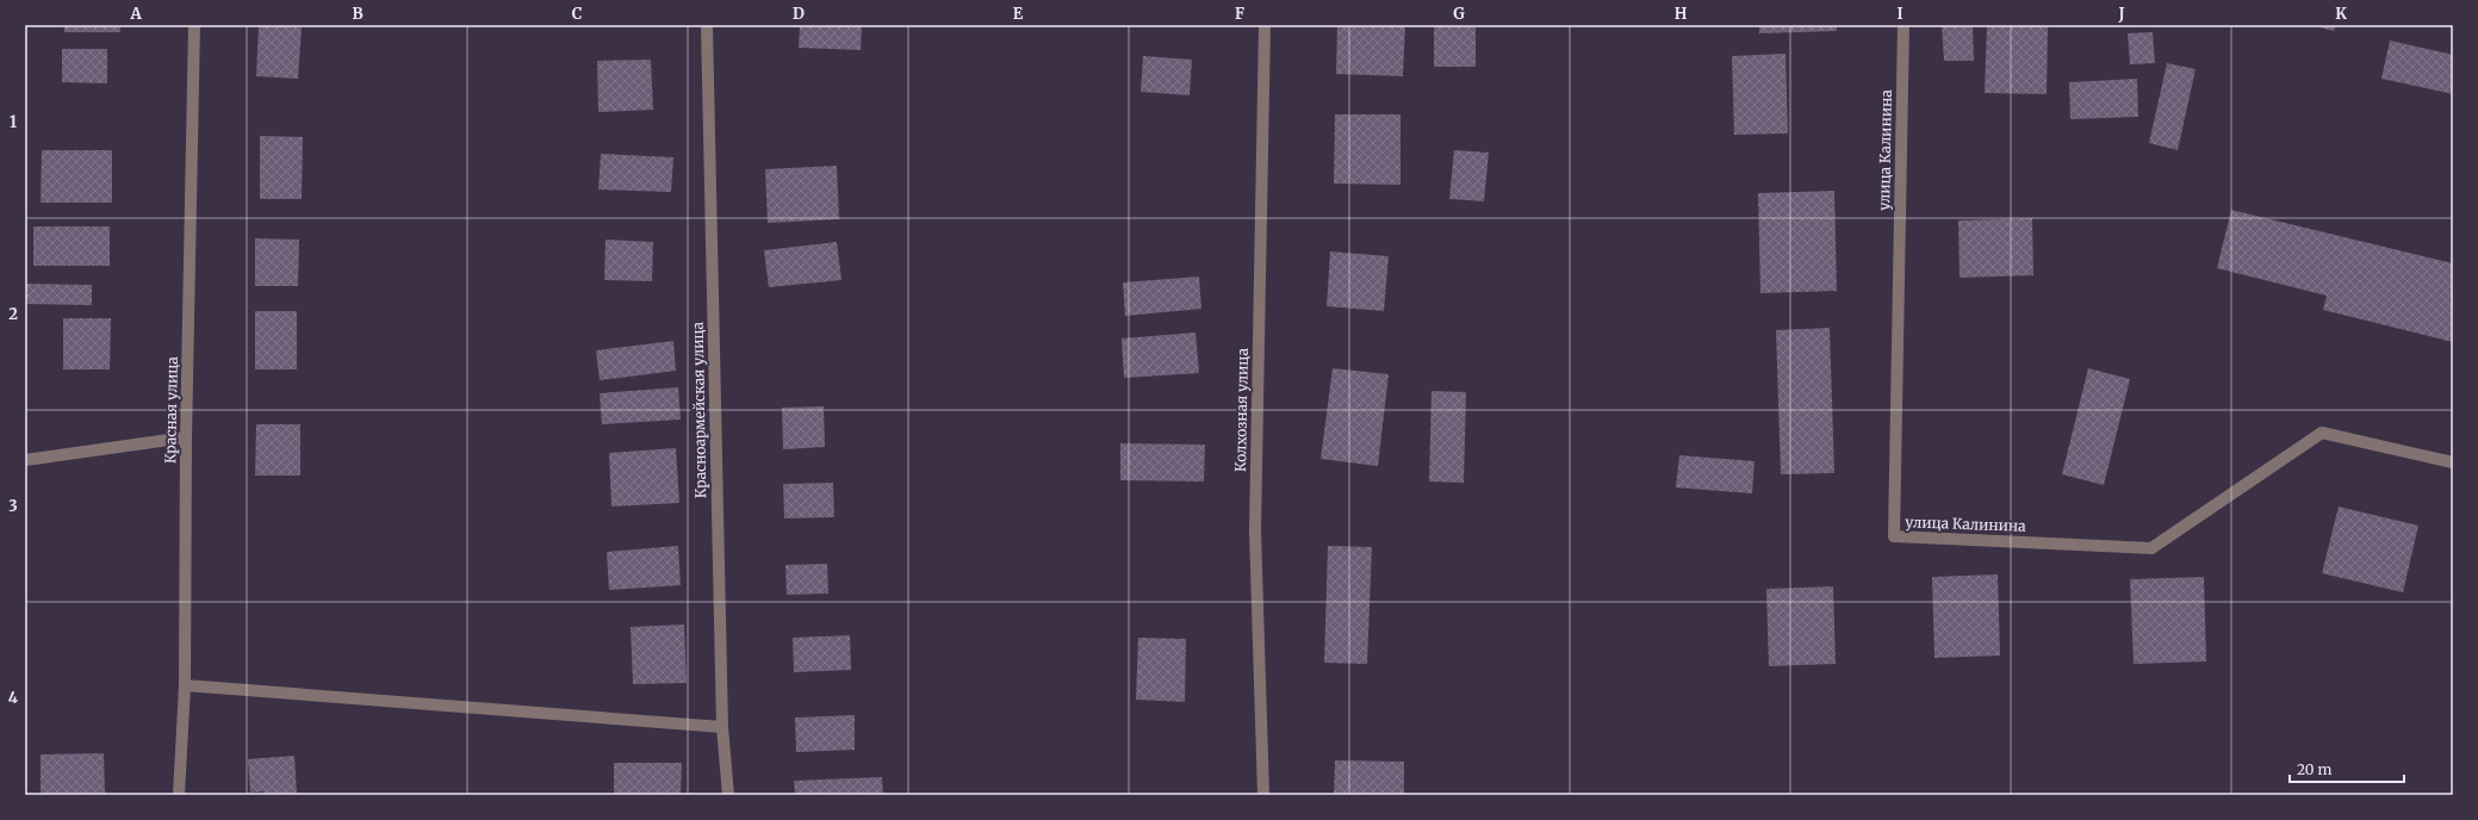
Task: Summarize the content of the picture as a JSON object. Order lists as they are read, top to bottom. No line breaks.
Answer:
{"streets":{"street":["улица Калинина","Красная улица","Красноармейская улица","Колхозная улица"]},"scale_bar":"20 m","grid":{"columns":["A","B","C","D","E","F","G","H","I","J","K"],"rows":["1","2","3","4"]}}
